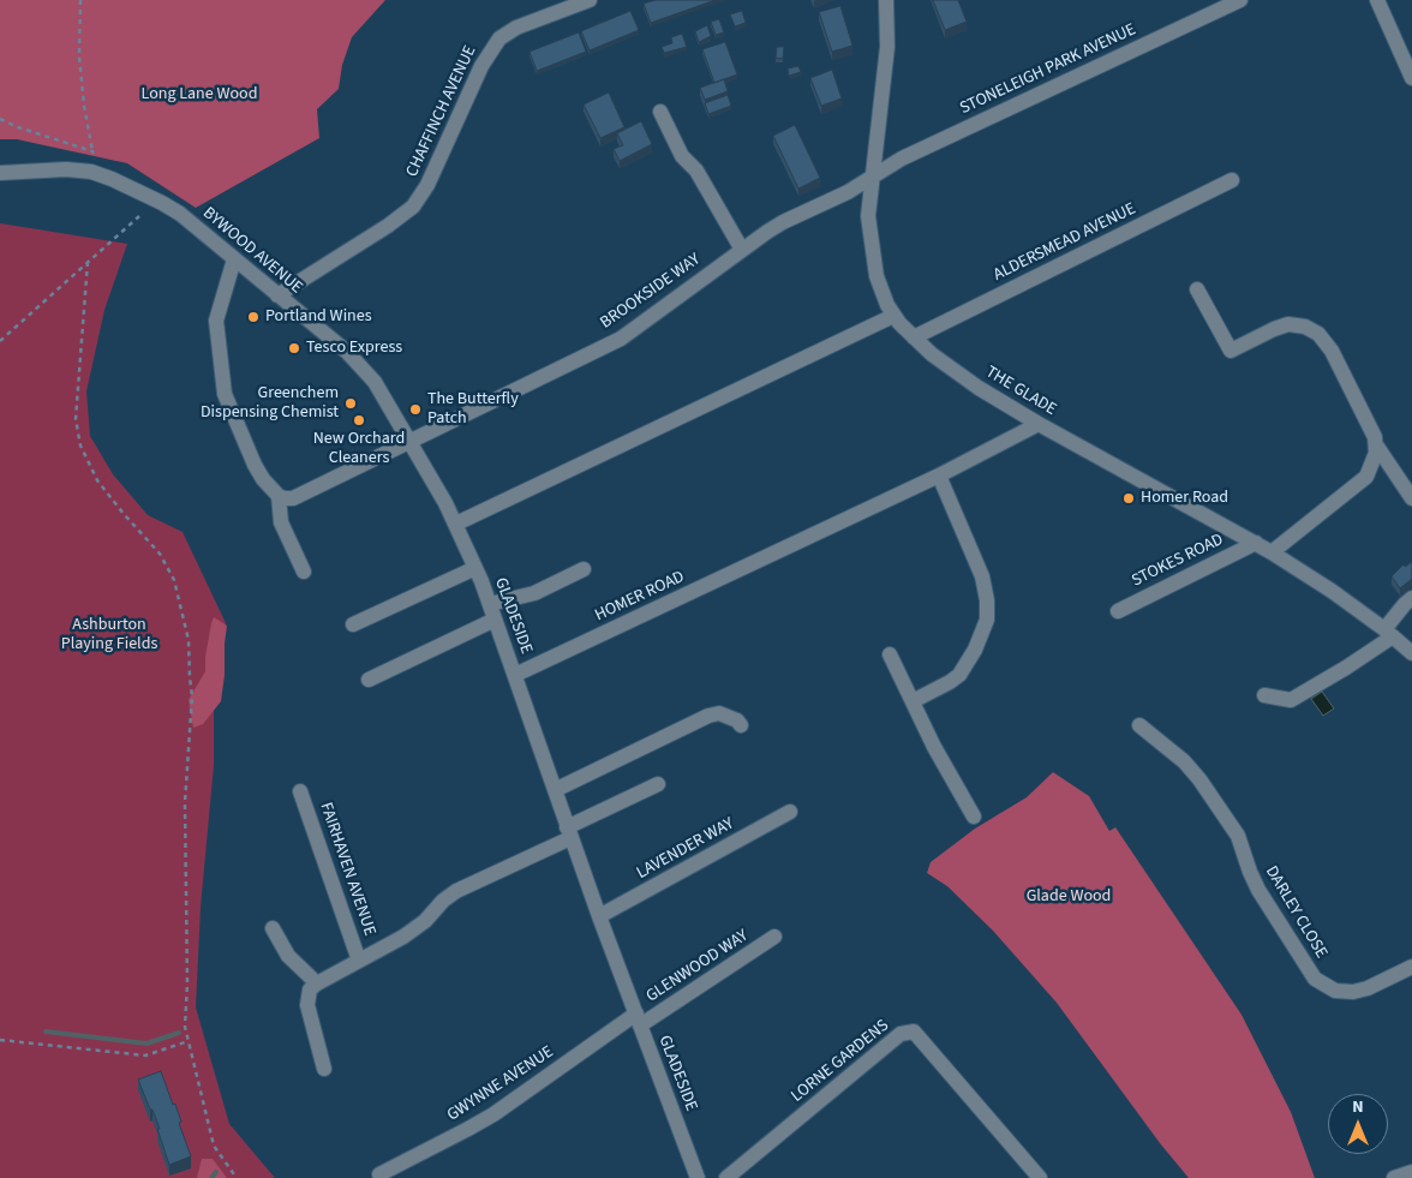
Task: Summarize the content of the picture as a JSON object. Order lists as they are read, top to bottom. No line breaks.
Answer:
{"streets":{"street":["STONELEIGH PARK AVENUE","CHAFFINCH AVENUE","ALDERSMEAD AVENUE","BYWOOD AVENUE","BROOKSIDE WAY","THE GLADE","STOKES ROAD","HOMER ROAD","GLADESIDE","LAVENDER WAY","FAIRHAVEN AVENUE","DARLEY CLOSE","GLENWOOD WAY","LORNE GARDENS","GWYNNE AVENUE"]},"crossings":[["STONELEIGH PARK AVENUE","BROOKSIDE WAY"],["STONELEIGH PARK AVENUE","THE GLADE"],["CHAFFINCH AVENUE","BYWOOD AVENUE"],["ALDERSMEAD AVENUE","THE GLADE"],["BYWOOD AVENUE","BROOKSIDE WAY"],["BYWOOD AVENUE","GLADESIDE"],["BROOKSIDE WAY","THE GLADE"],["THE GLADE","STOKES ROAD"],["THE GLADE","HOMER ROAD"],["HOMER ROAD","GLADESIDE"],["GLADESIDE","LAVENDER WAY"],["GLADESIDE","FAIRHAVEN AVENUE"],["GLADESIDE","GLENWOOD WAY"],["GLADESIDE","GWYNNE AVENUE"],["GLENWOOD WAY","GWYNNE AVENUE"]],"parks":["Long Lane Wood","Ashburton Playing Fields","Glade Wood"],"places":["Portland Wines","Tesco Express","Greenchem Dispensing Chemist","The Butterfly Patch","New Orchard Cleaners","Homer Road"],"north":"top"}
